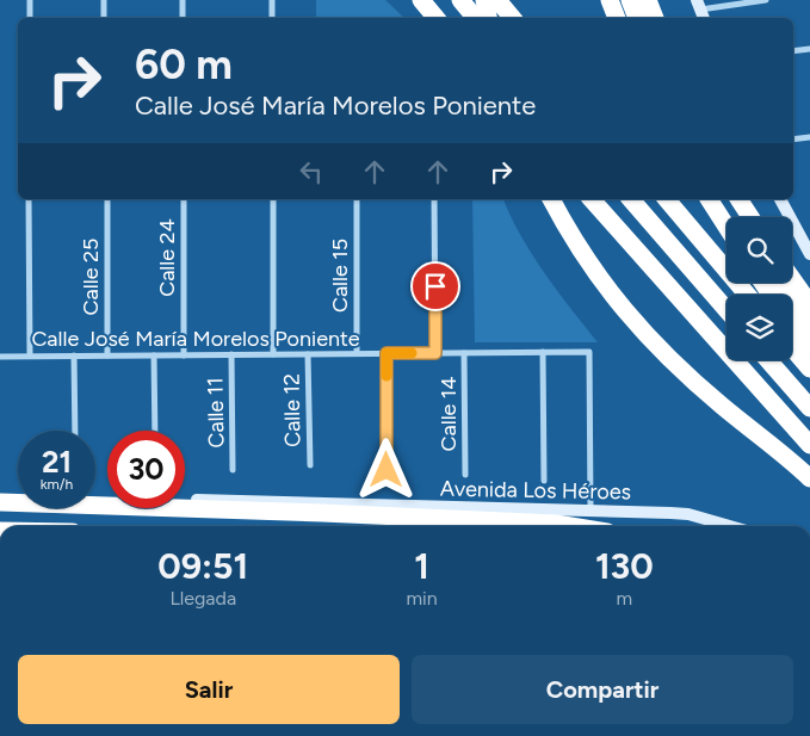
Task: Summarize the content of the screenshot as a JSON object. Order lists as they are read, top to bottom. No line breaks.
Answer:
{"streets":{"main road":["Avenida Los Héroes"],"street":["Calle 24","Calle 15","Calle 25","Calle José María Morelos Poniente","Calle 12","Calle 11","Calle 14"]},"crossings":[["Calle 24","Calle José María Morelos Poniente"],["Calle 15","Calle José María Morelos Poniente"],["Calle 25","Calle José María Morelos Poniente"],["Calle José María Morelos Poniente","Calle 12"],["Calle José María Morelos Poniente","Calle 11"],["Calle José María Morelos Poniente","Calle 14"],["Calle José María Morelos Poniente","Avenida Los Héroes"]],"page":{"turn":["60 m","Calle José María Morelos Poniente"],"speed":"21 km/h","limit":"30","eta":["09:51","Llegada","1","min","130","m"],"buttons":["Salir","Compartir"]}}
